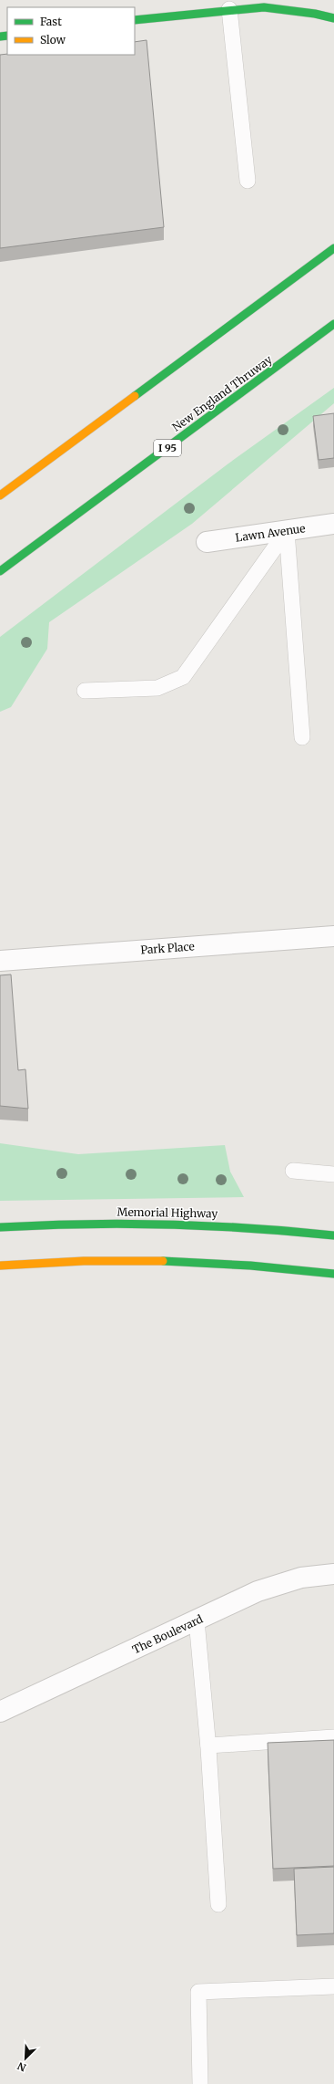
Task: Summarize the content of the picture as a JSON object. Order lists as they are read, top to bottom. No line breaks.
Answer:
{"streets":{"main road":["New England Thruway","I 95","Memorial Highway"],"street":["Lawn Avenue","Park Place","The Boulevard"]},"legend":["Fast","Slow"],"north":"bottom left"}
